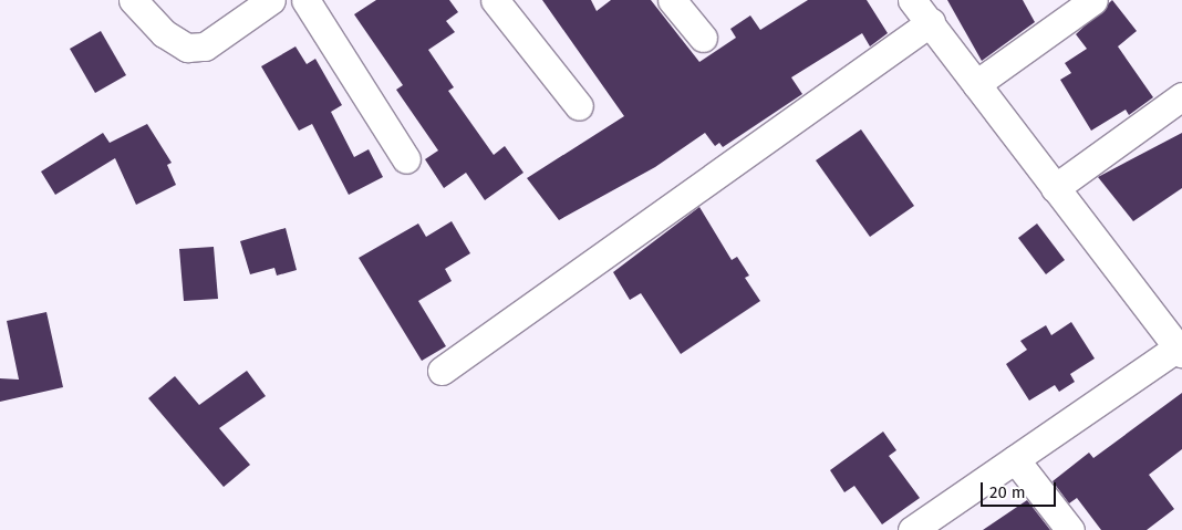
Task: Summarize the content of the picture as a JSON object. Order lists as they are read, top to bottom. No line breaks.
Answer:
{"scale_bar":"20 m"}
